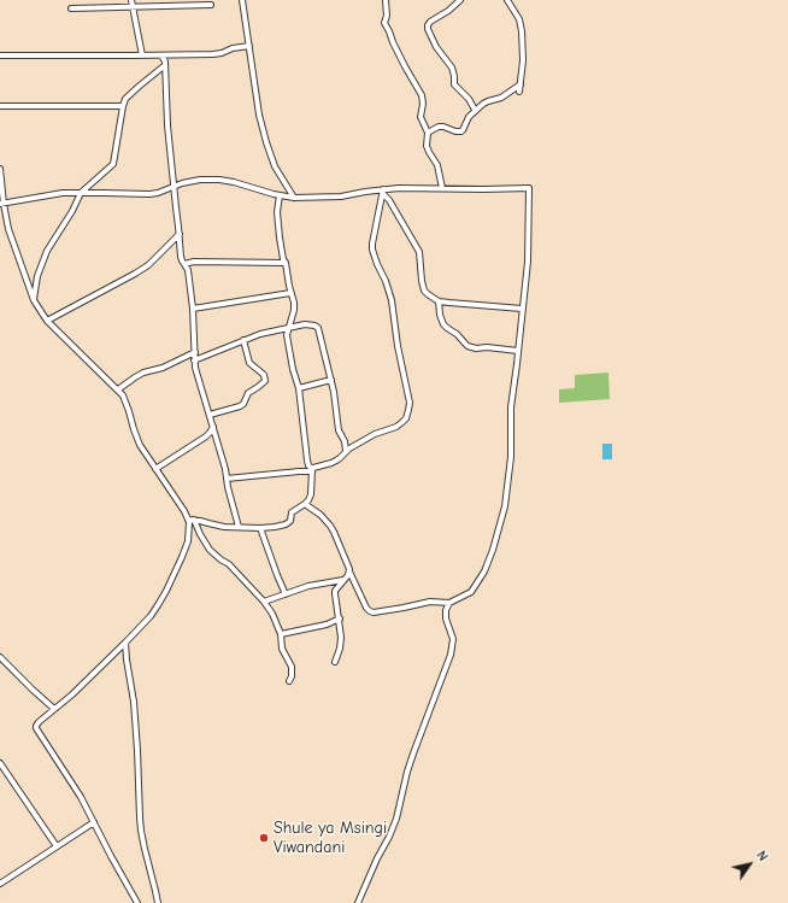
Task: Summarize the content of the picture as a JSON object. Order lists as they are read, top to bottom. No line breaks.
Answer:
{"places":["Shule ya Msingi Viwandani"],"north":"top right"}
